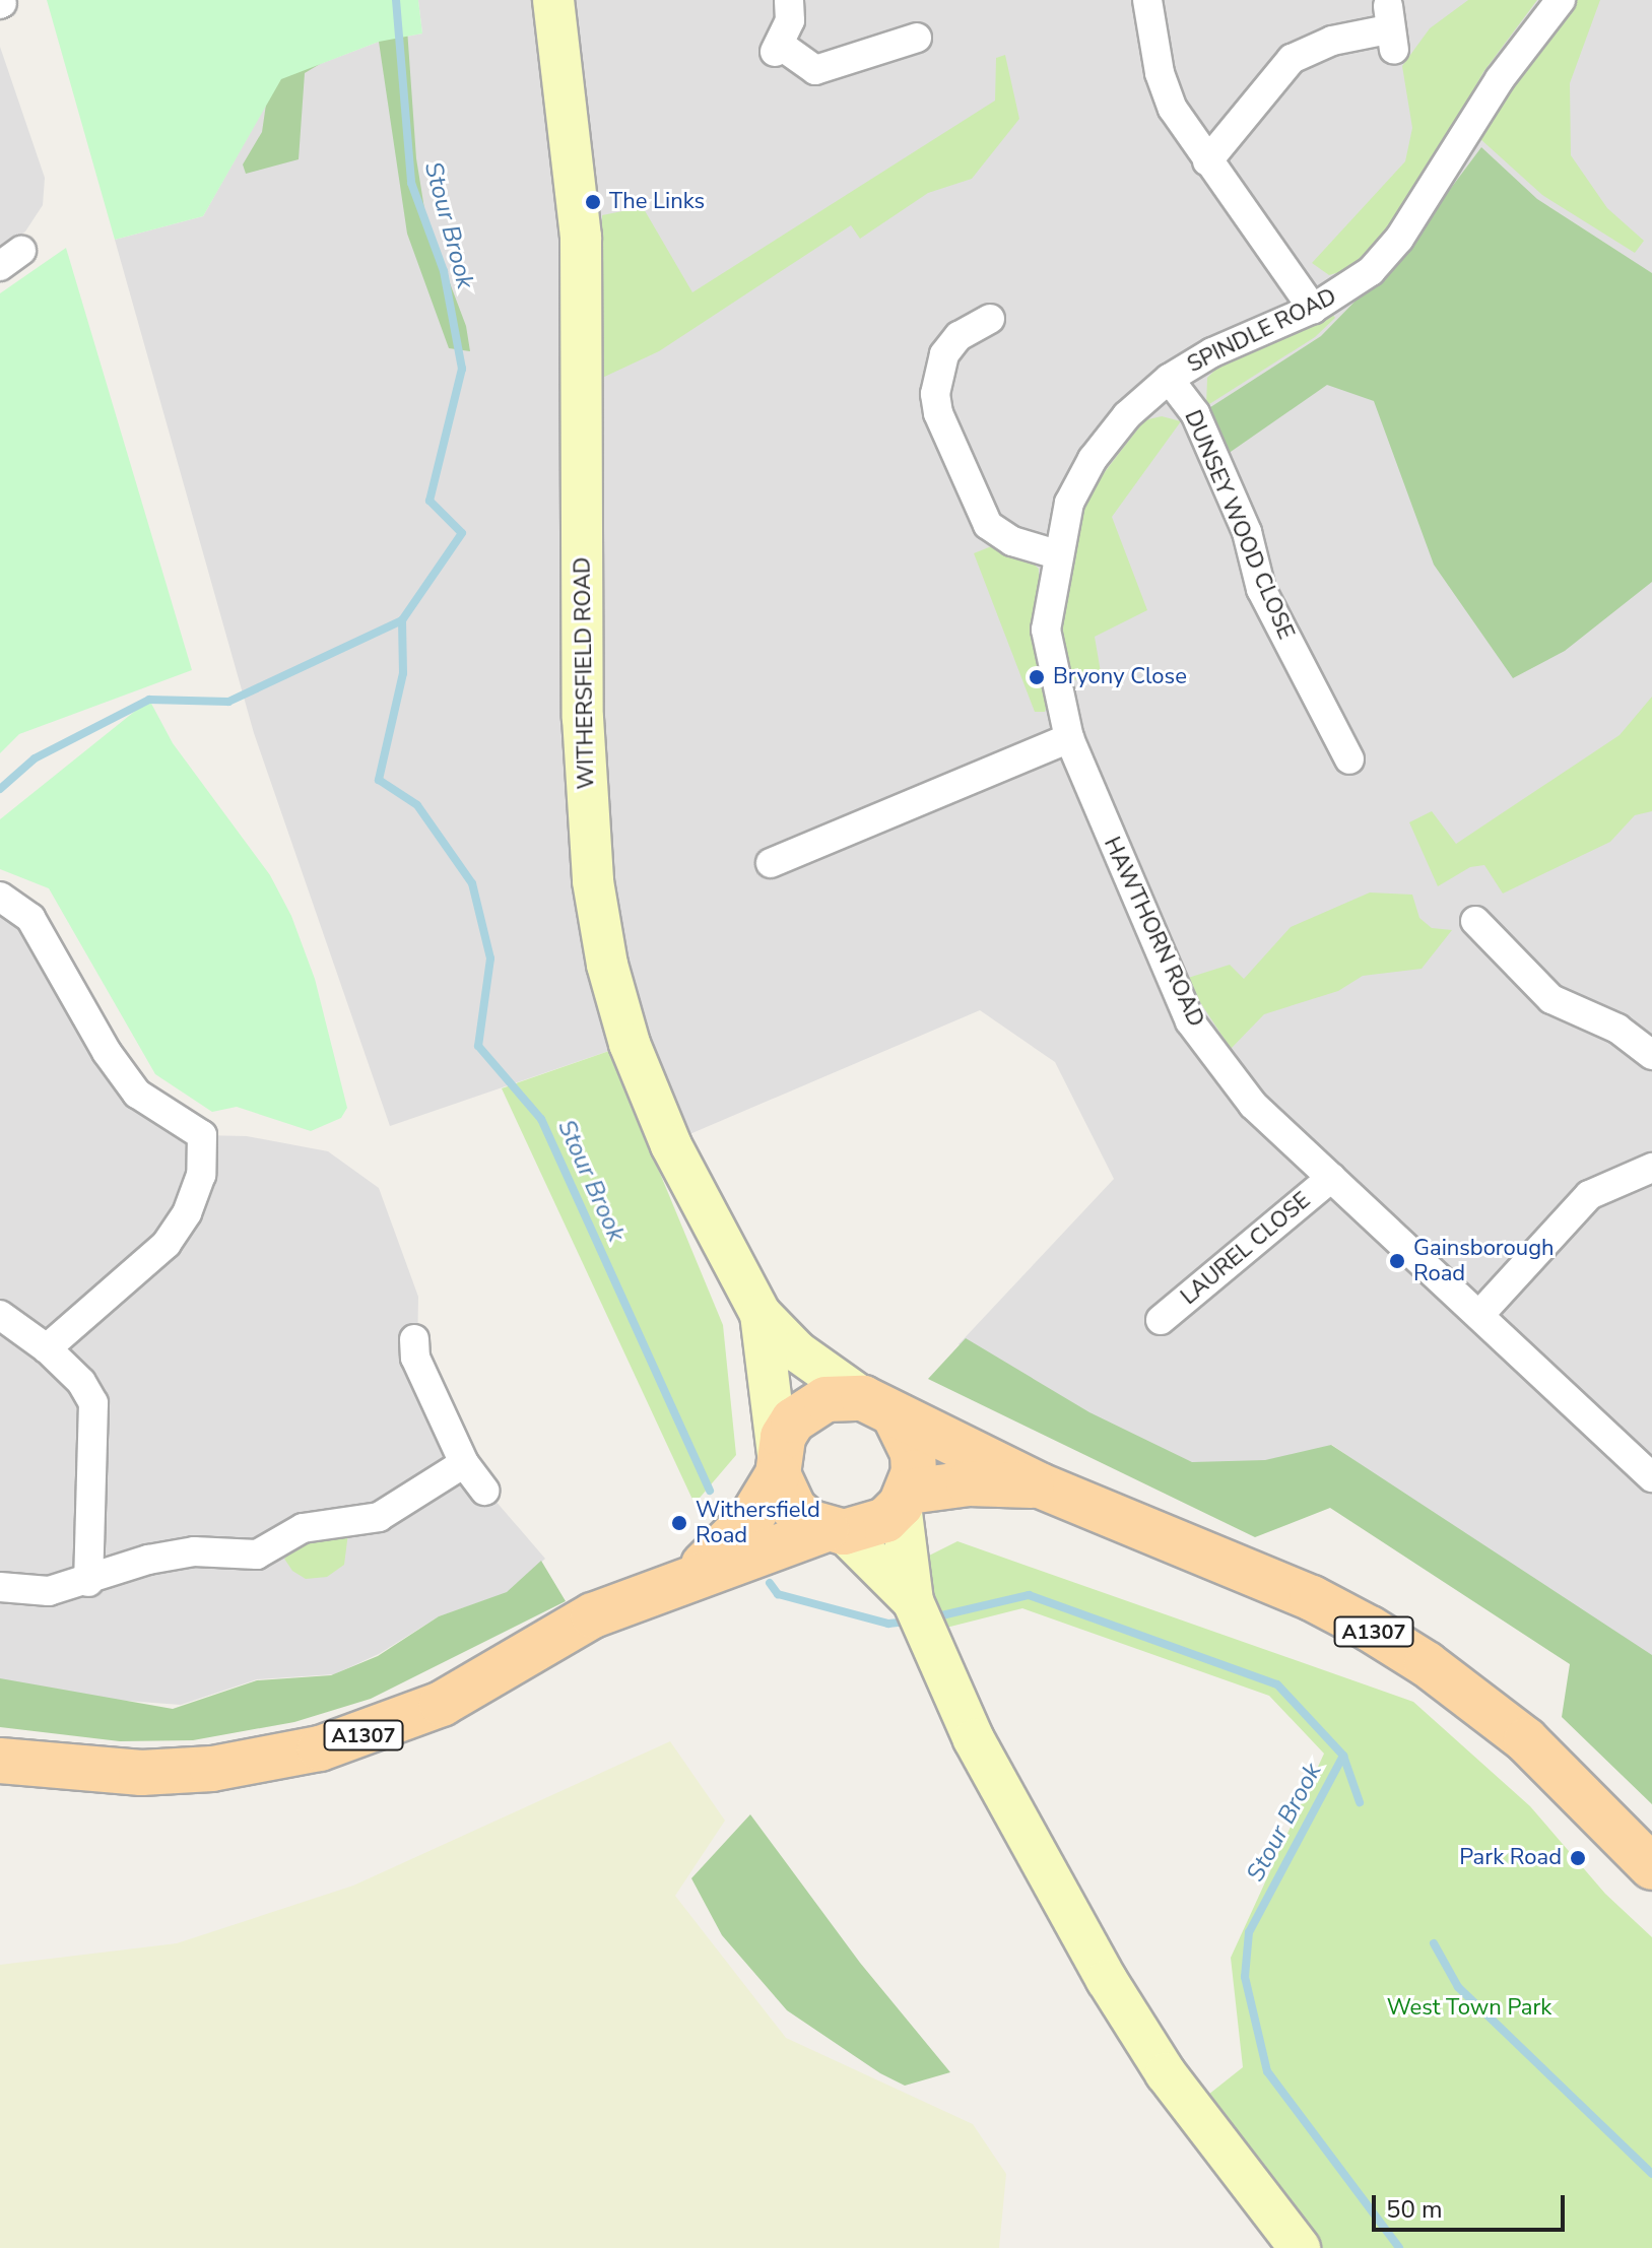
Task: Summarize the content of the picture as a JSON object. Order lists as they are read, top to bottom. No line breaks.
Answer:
{"streets":{"main road":["A1307"],"street":["SPINDLE ROAD","DUNSEY WOOD CLOSE","WITHERSFIELD ROAD","HAWTHORN ROAD","LAUREL CLOSE"]},"crossings":[["SPINDLE ROAD","DUNSEY WOOD CLOSE"],["SPINDLE ROAD","HAWTHORN ROAD"],["WITHERSFIELD ROAD","A1307"],["HAWTHORN ROAD","LAUREL CLOSE"]],"water":["Stour Brook"],"parks":["West Town Park"],"places":["The Links","Bryony Close","Gainsborough Road","Withersfield Road","Park Road"],"scale_bar":"50 m"}
